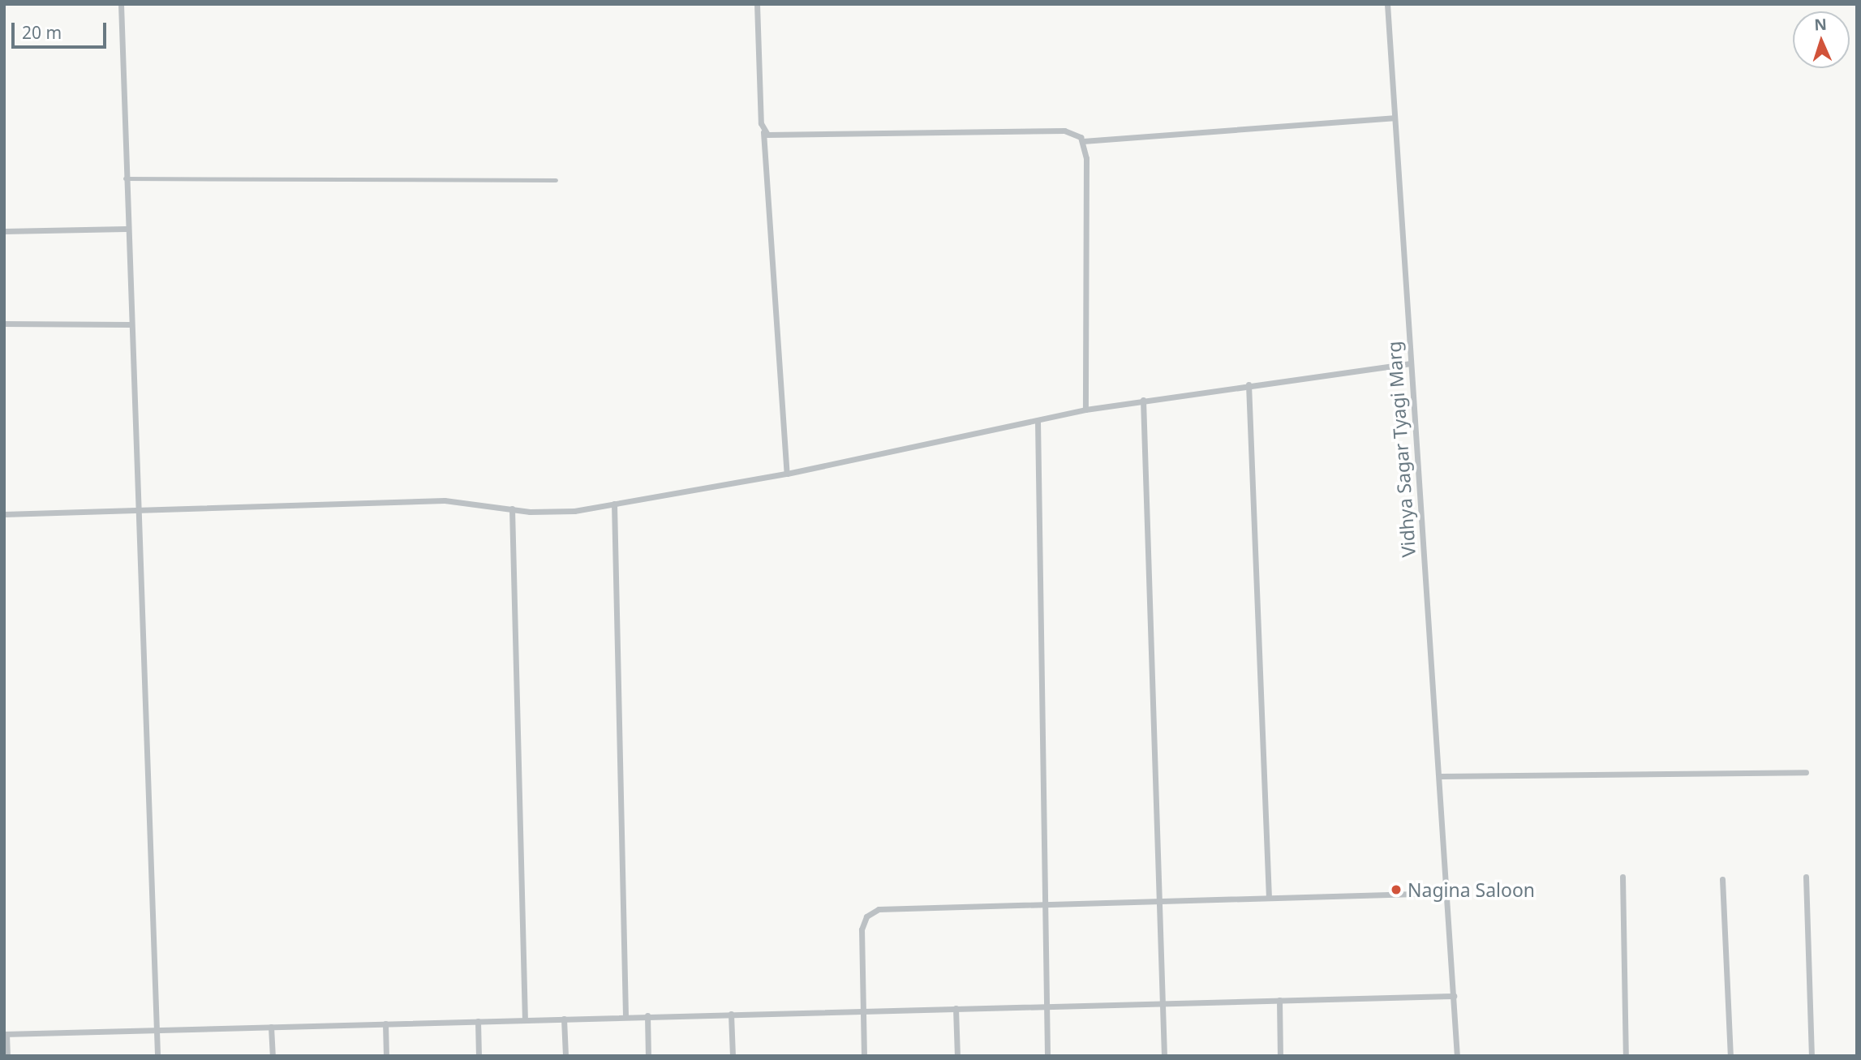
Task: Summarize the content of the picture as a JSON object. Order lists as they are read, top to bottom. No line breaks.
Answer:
{"streets":{"street":["Vidhya Sagar Tyagi Marg"]},"places":["Nagina Saloon"],"scale_bar":"20 m","north":"top"}
